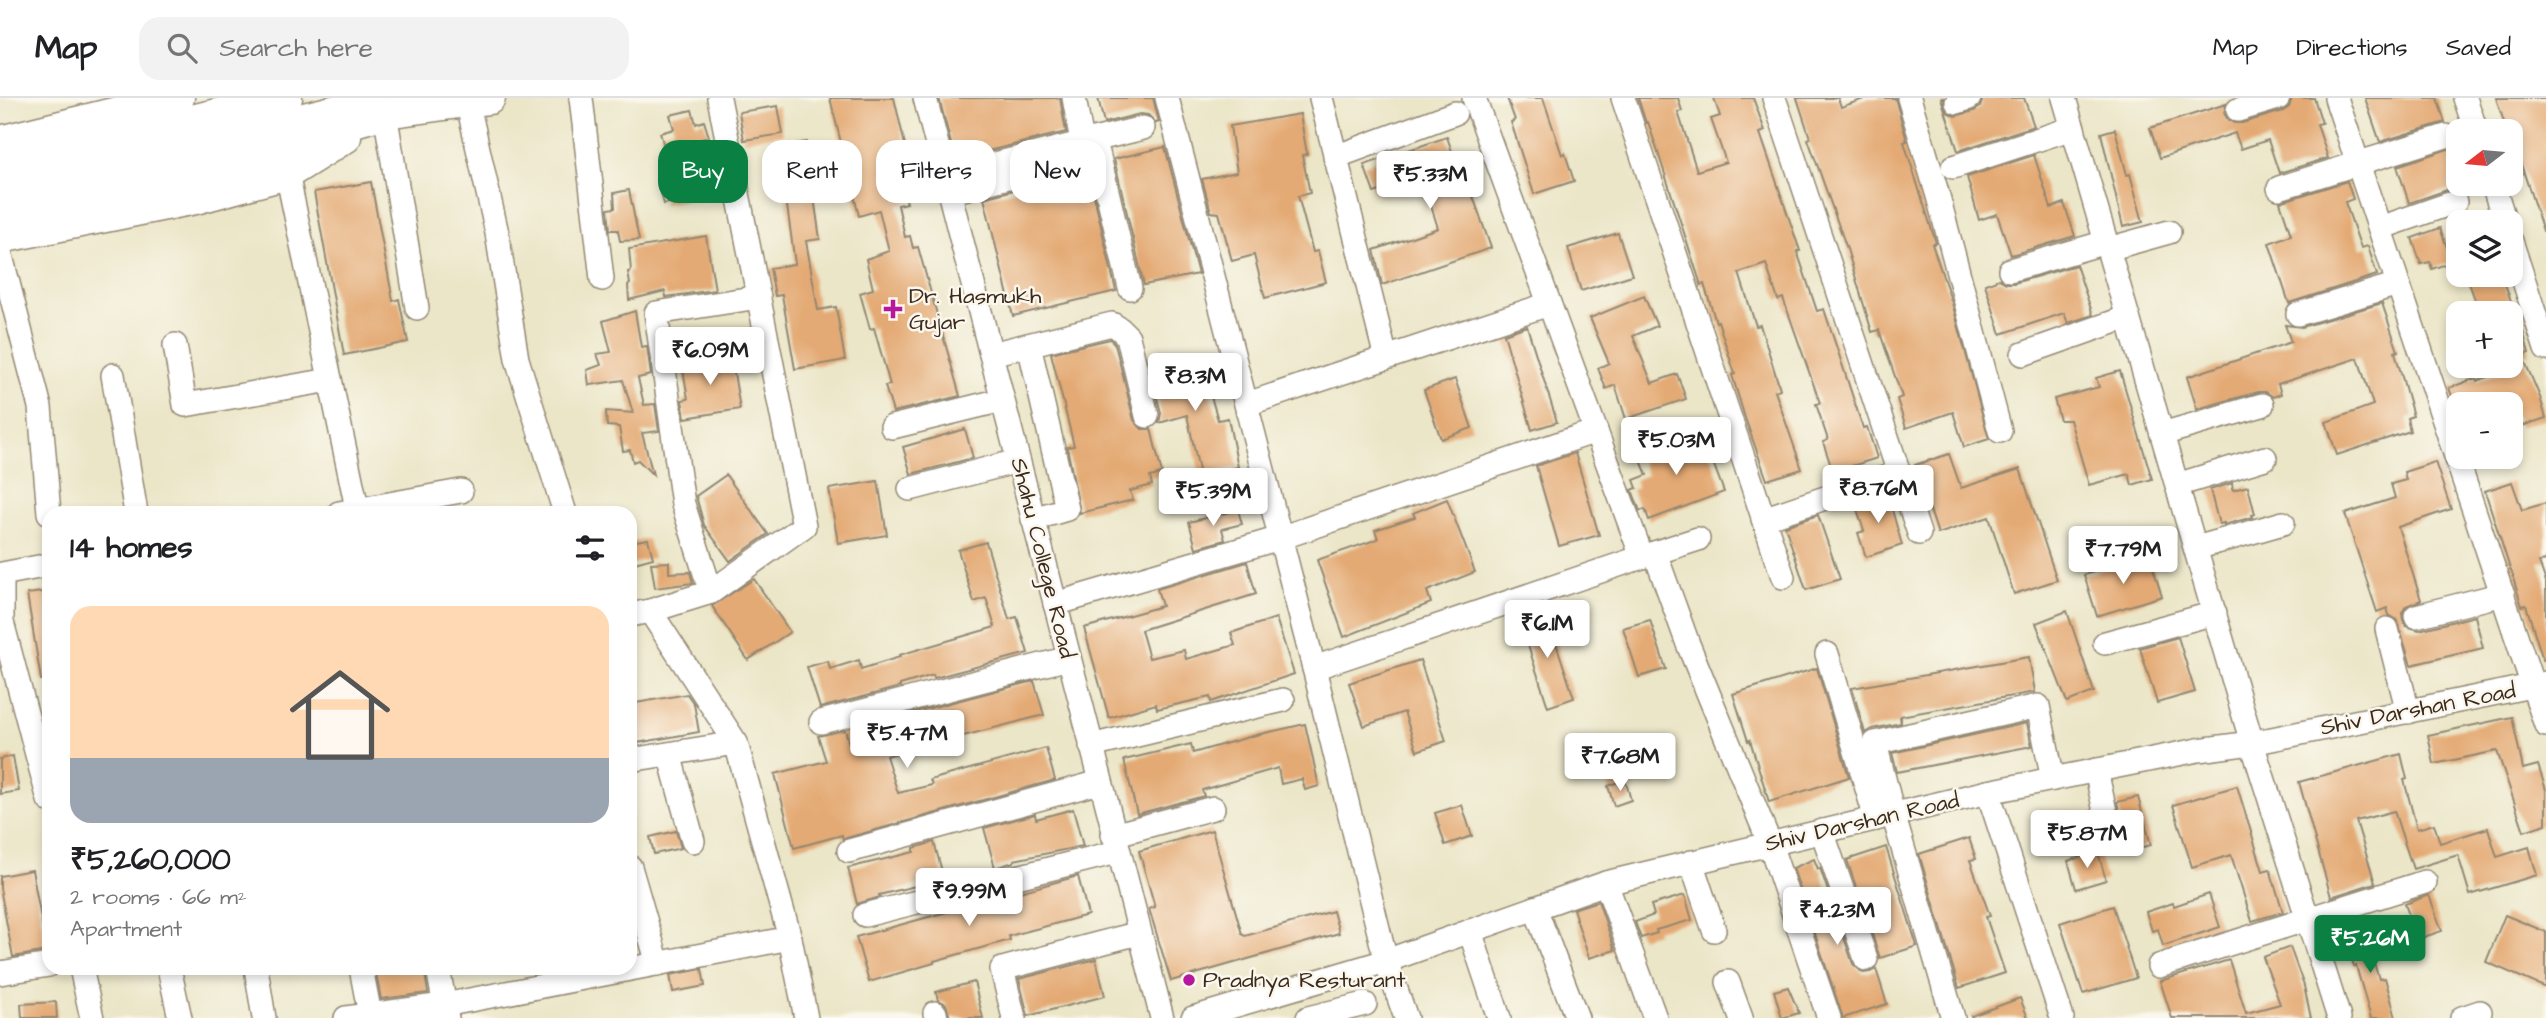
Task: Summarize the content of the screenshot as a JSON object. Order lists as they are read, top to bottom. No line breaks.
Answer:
{"streets":{"street":["Shahu College Road","Shiv Darshan Road"]},"places":{"health":["Dr. Hasmukh Gujar"],"other":["Pradnya Resturant"]},"north":"left","page":{"header":"Map","search":"Search here","nav":["Map","Directions","Saved"],"map_buttons":["+","−"],"chip":["Buy","Rent","Filters","New"],"price":["₹5.33M","₹6.09M","₹8.3M","₹5.03M","₹8.76M","₹5.39M","₹7.79M","₹6.1M","₹5.47M","₹7.68M","₹5.87M","₹9.99M","₹4.23M","₹5.26M"],"heading":"14 homes","list":[{"name":"₹5,260,000","note":"2 rooms · 66 m² · Apartment"}]}}
